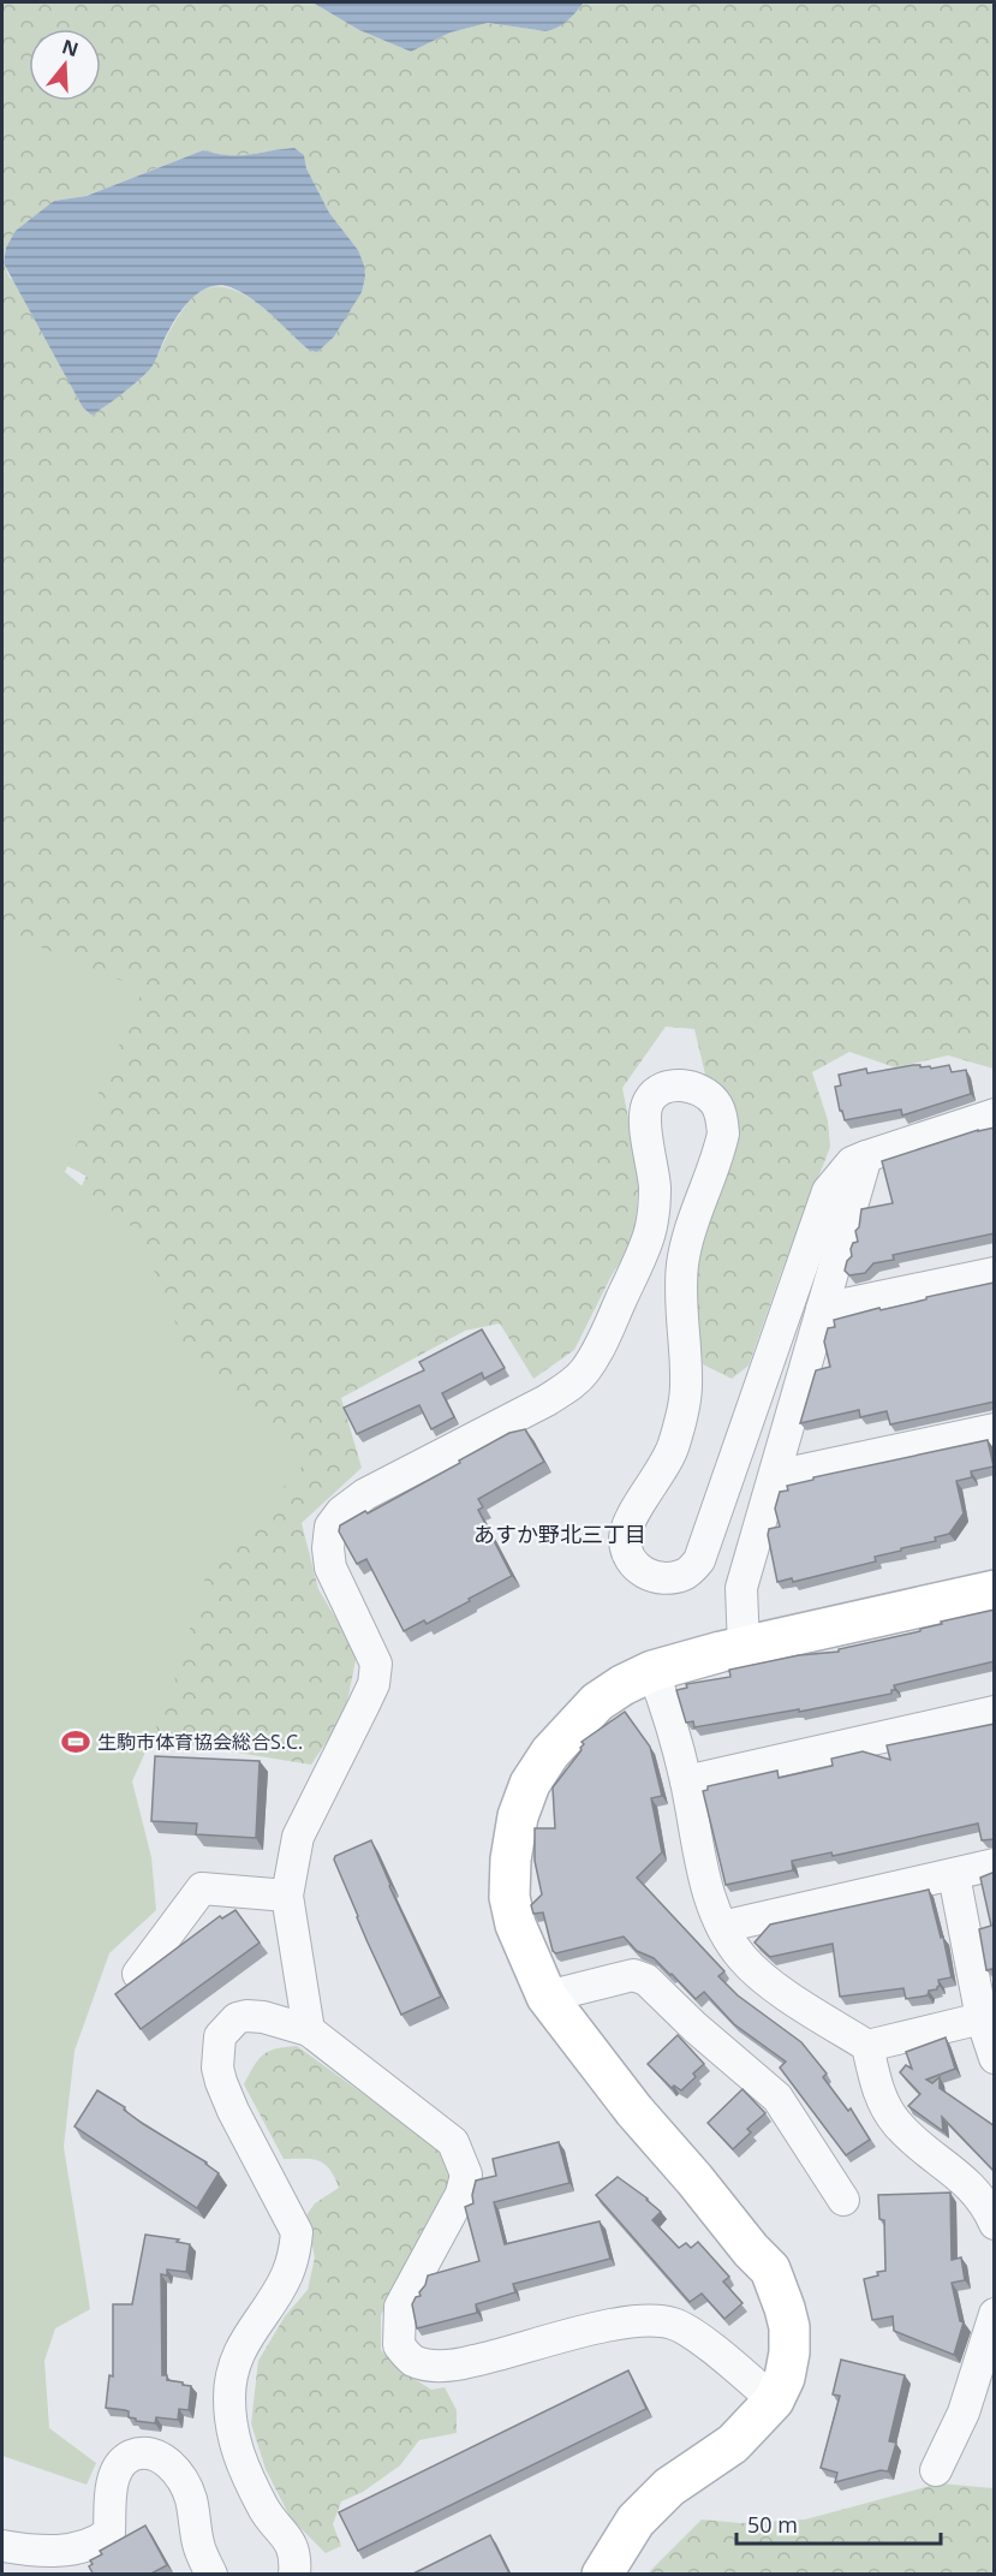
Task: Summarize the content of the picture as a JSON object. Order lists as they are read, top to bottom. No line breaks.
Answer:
{"districts":["あすか野北三丁目"],"places":{"sports":["生駒市体育協会総合S.C."]},"scale_bar":"50 m","north":"top"}
